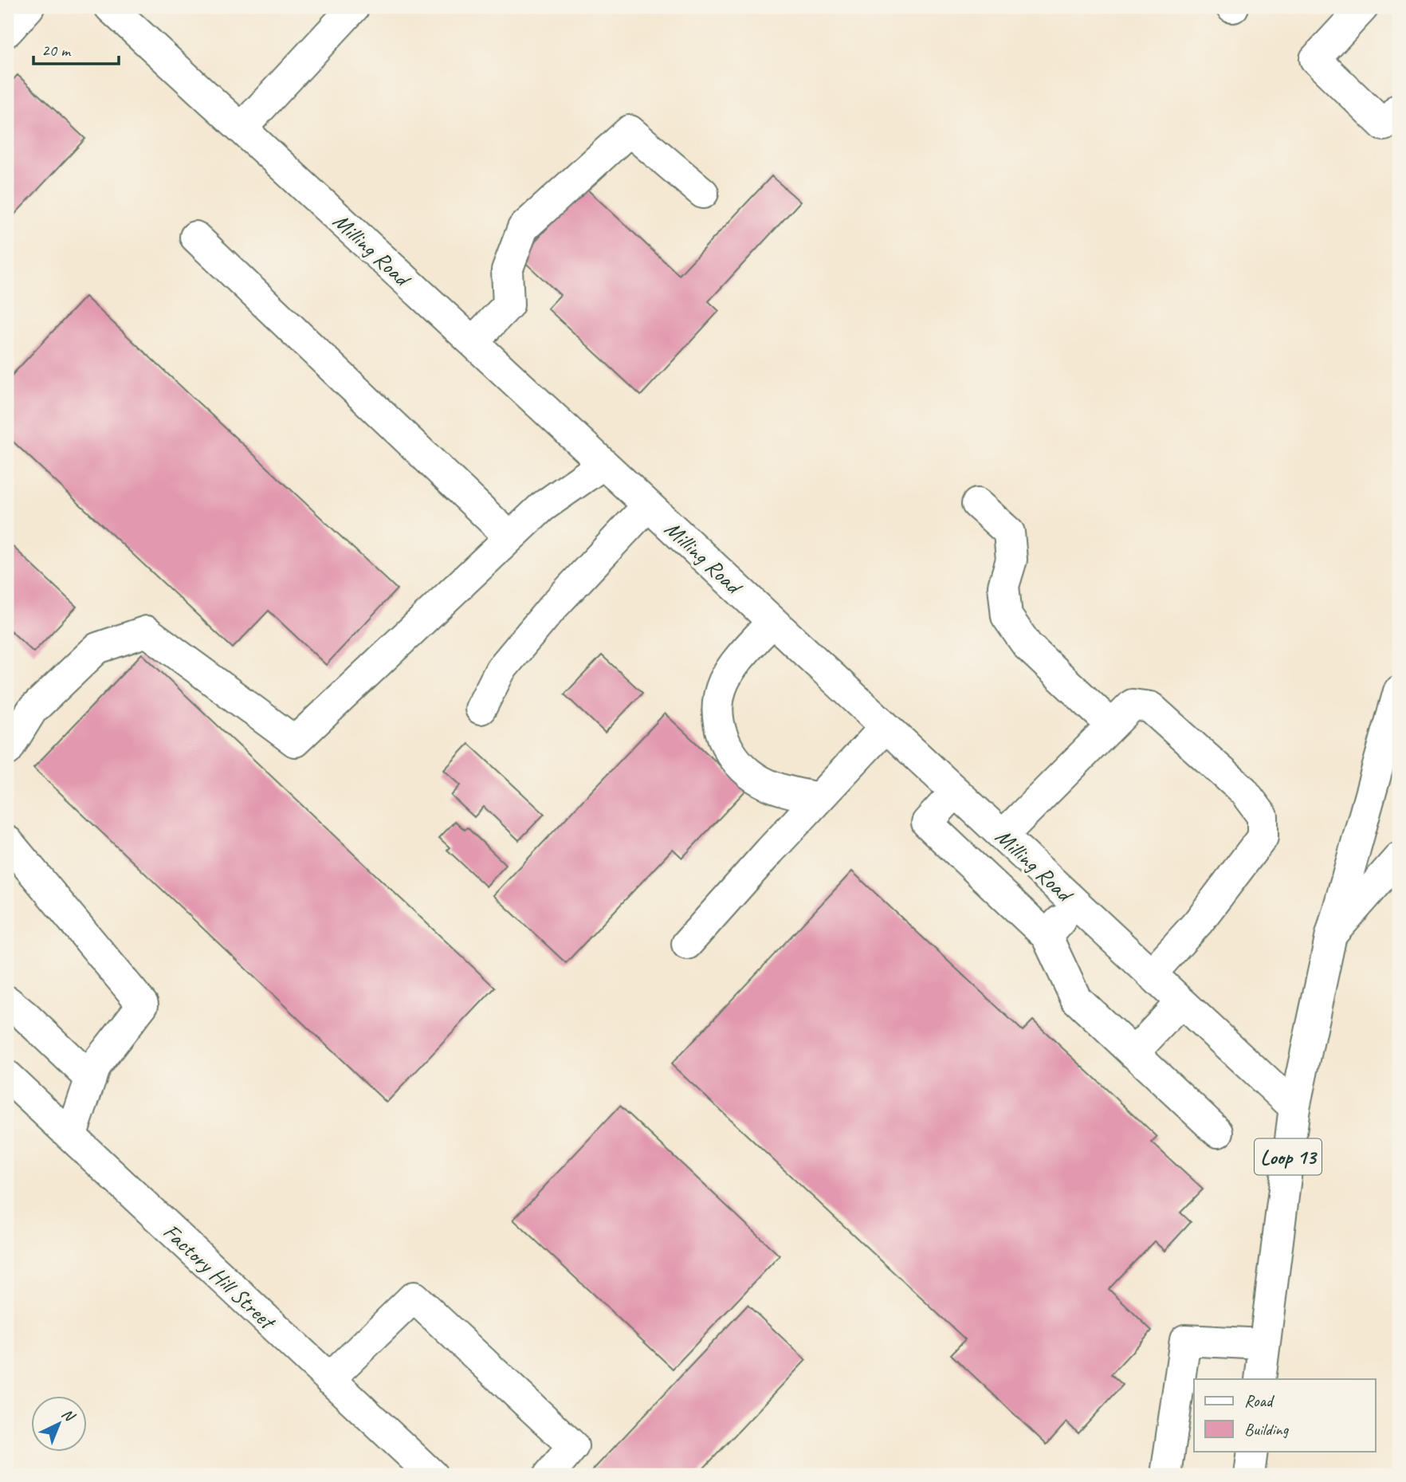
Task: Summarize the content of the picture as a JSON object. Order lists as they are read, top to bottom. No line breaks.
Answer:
{"streets":{"main road":["Milling Road","Loop 13","Factory Hill Street"]},"crossings":[["Milling Road","Loop 13"]],"legend":["Road","Building"],"scale_bar":"20 m","north":"top right"}
